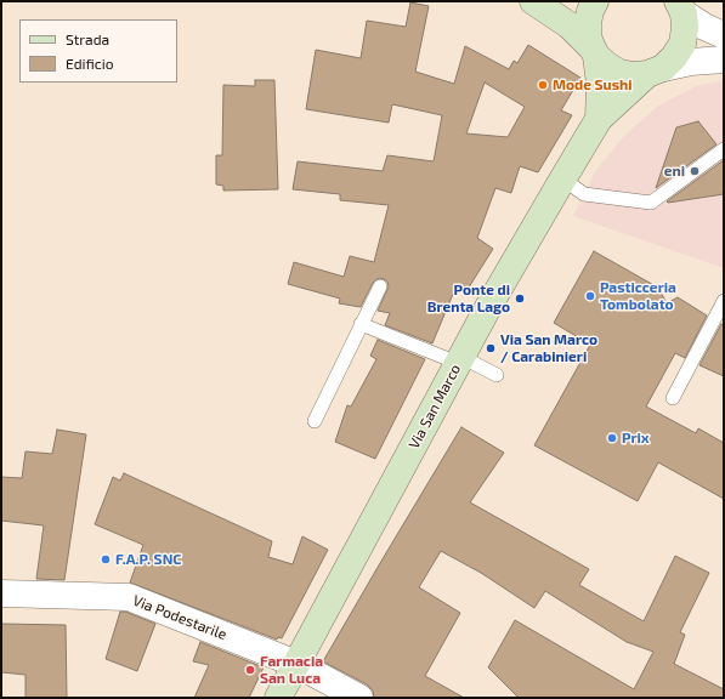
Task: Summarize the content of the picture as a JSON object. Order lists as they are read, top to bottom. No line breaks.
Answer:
{"streets":{"main road":["Via San Marco"],"street":["Via Podestarile"]},"crossings":[["Via San Marco","Via Podestarile"]],"places":["Mode Sushi","eni","Pasticceria Tombolato","Ponte di Brenta Lago","Via San Marco / Carabinieri","Prix","F.A.P. SNC","Farmacia San Luca"],"legend":["Strada","Edificio"]}
